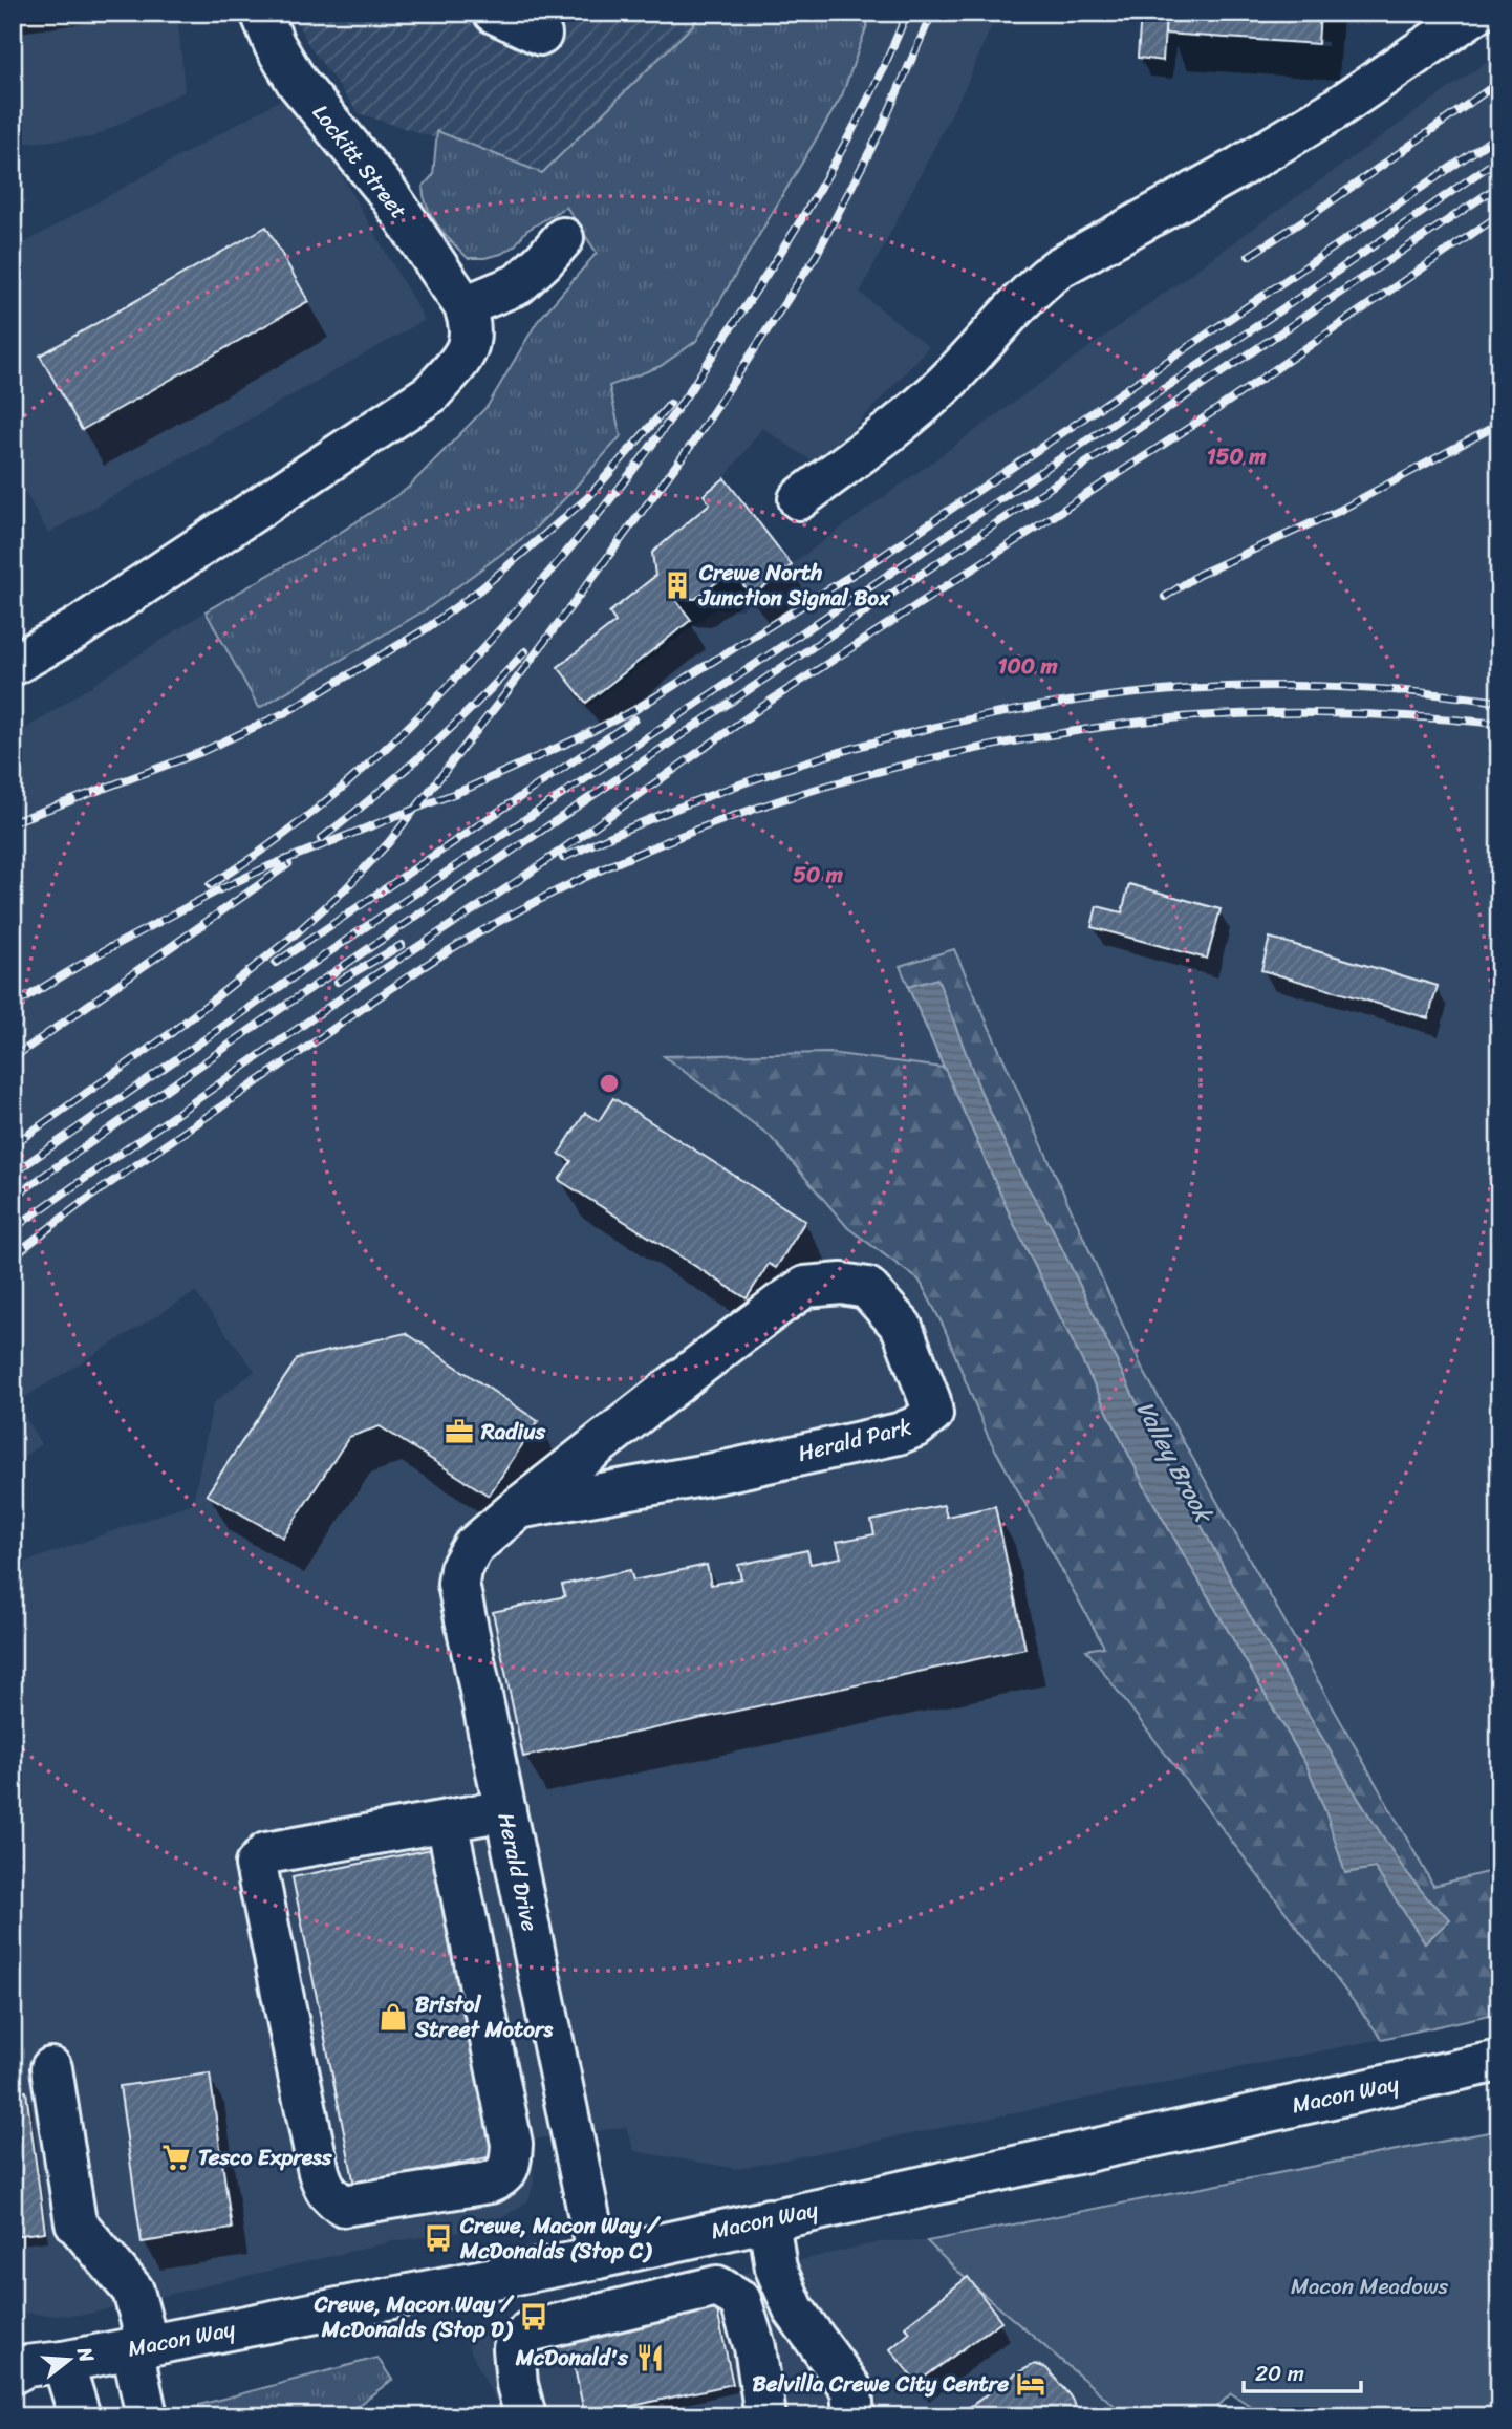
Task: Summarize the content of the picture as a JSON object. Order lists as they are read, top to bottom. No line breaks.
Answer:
{"streets":{"main road":["Lockitt Street","Herald Park","Herald Drive","Macon Way"]},"crossings":[["Herald Park","Herald Drive"],["Herald Drive","Macon Way"]],"water":["Valley Brook"],"parks":["Macon Meadows"],"places":{"building":["Crewe North Junction Signal Box"],"office":["Radius"],"shop":["Bristol Street Motors"],"supermarket":["Tesco Express"],"bus stop":["Crewe, Macon Way / McDonalds (Stop C)","Crewe, Macon Way / McDonalds (Stop D)"],"restaurant":["McDonald's"],"hotel":["Belvilla Crewe City Centre"]},"scale_bar":"20 m","north":"right","rings":["150 m","100 m","50 m"]}
